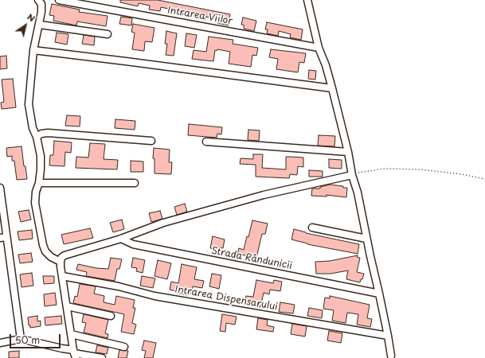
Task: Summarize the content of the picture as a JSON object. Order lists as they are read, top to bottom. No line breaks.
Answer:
{"streets":{"street":["Intrarea Viilor","Strada Rândunicii","Intrarea Dispensarului"]},"scale_bar":"50 m","north":"top right"}
